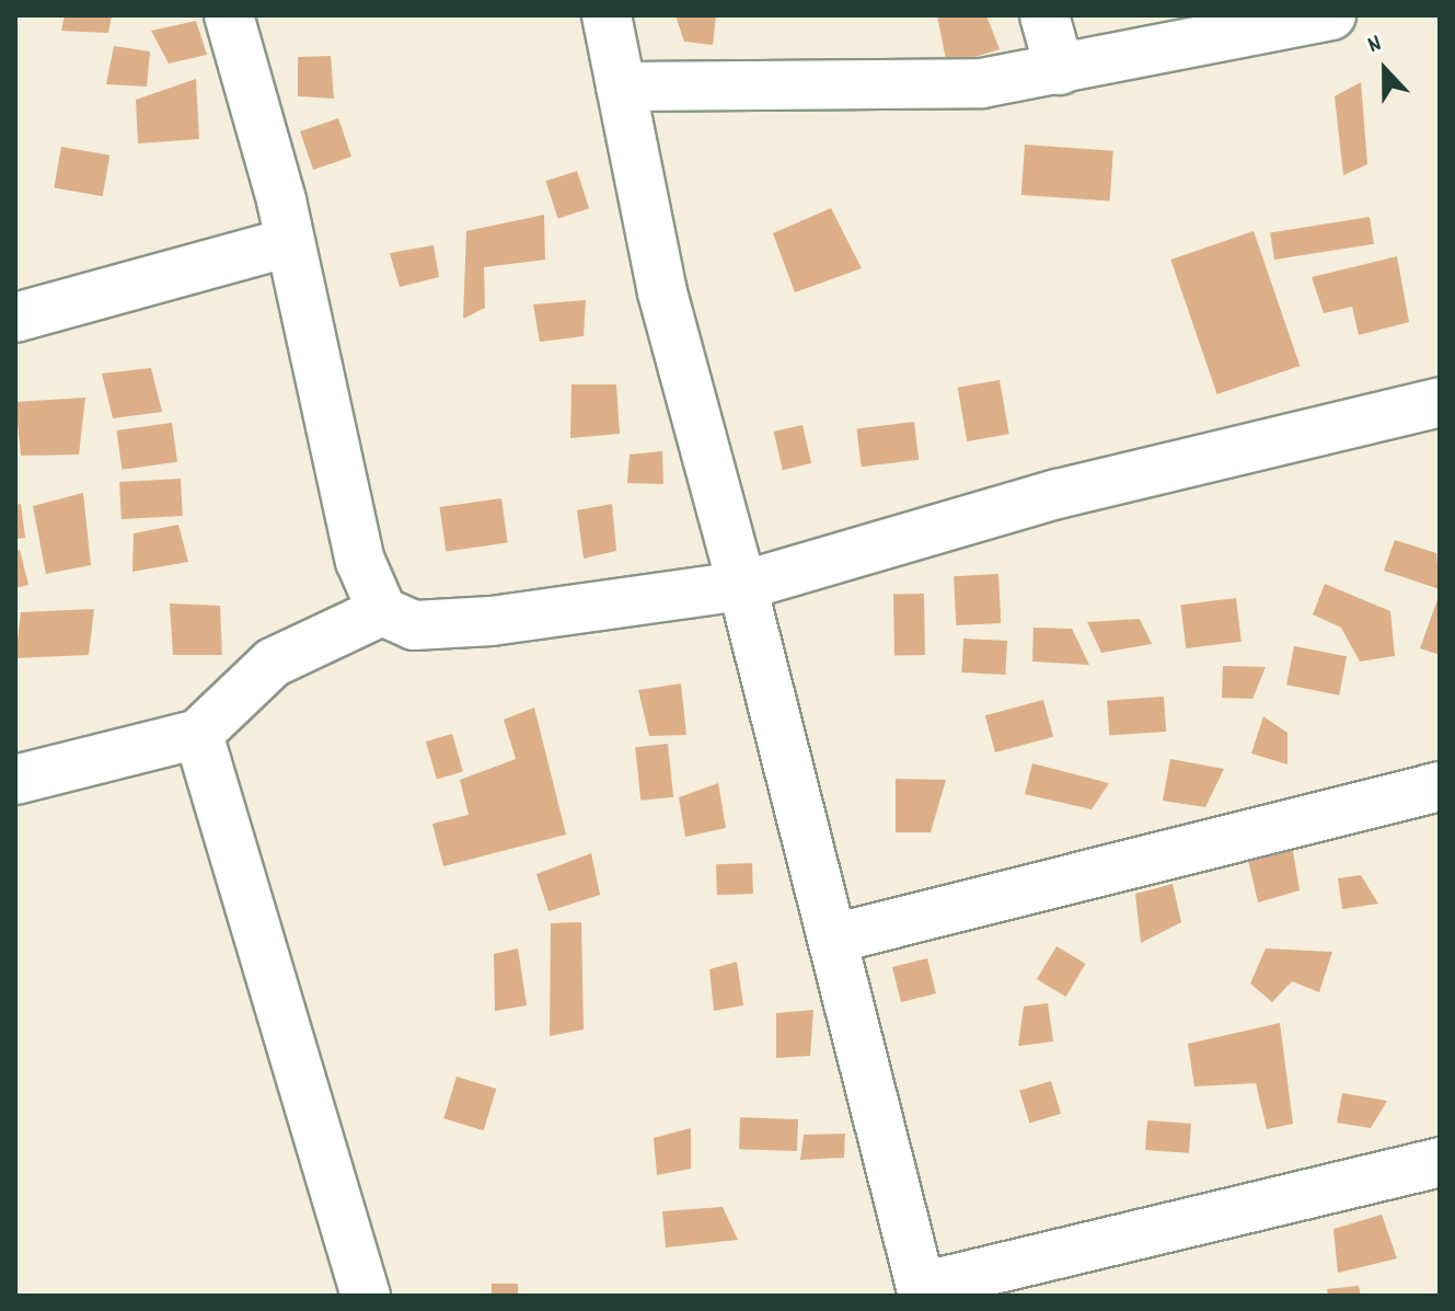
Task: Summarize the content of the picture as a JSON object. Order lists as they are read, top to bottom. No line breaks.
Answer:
{"north":"top"}
